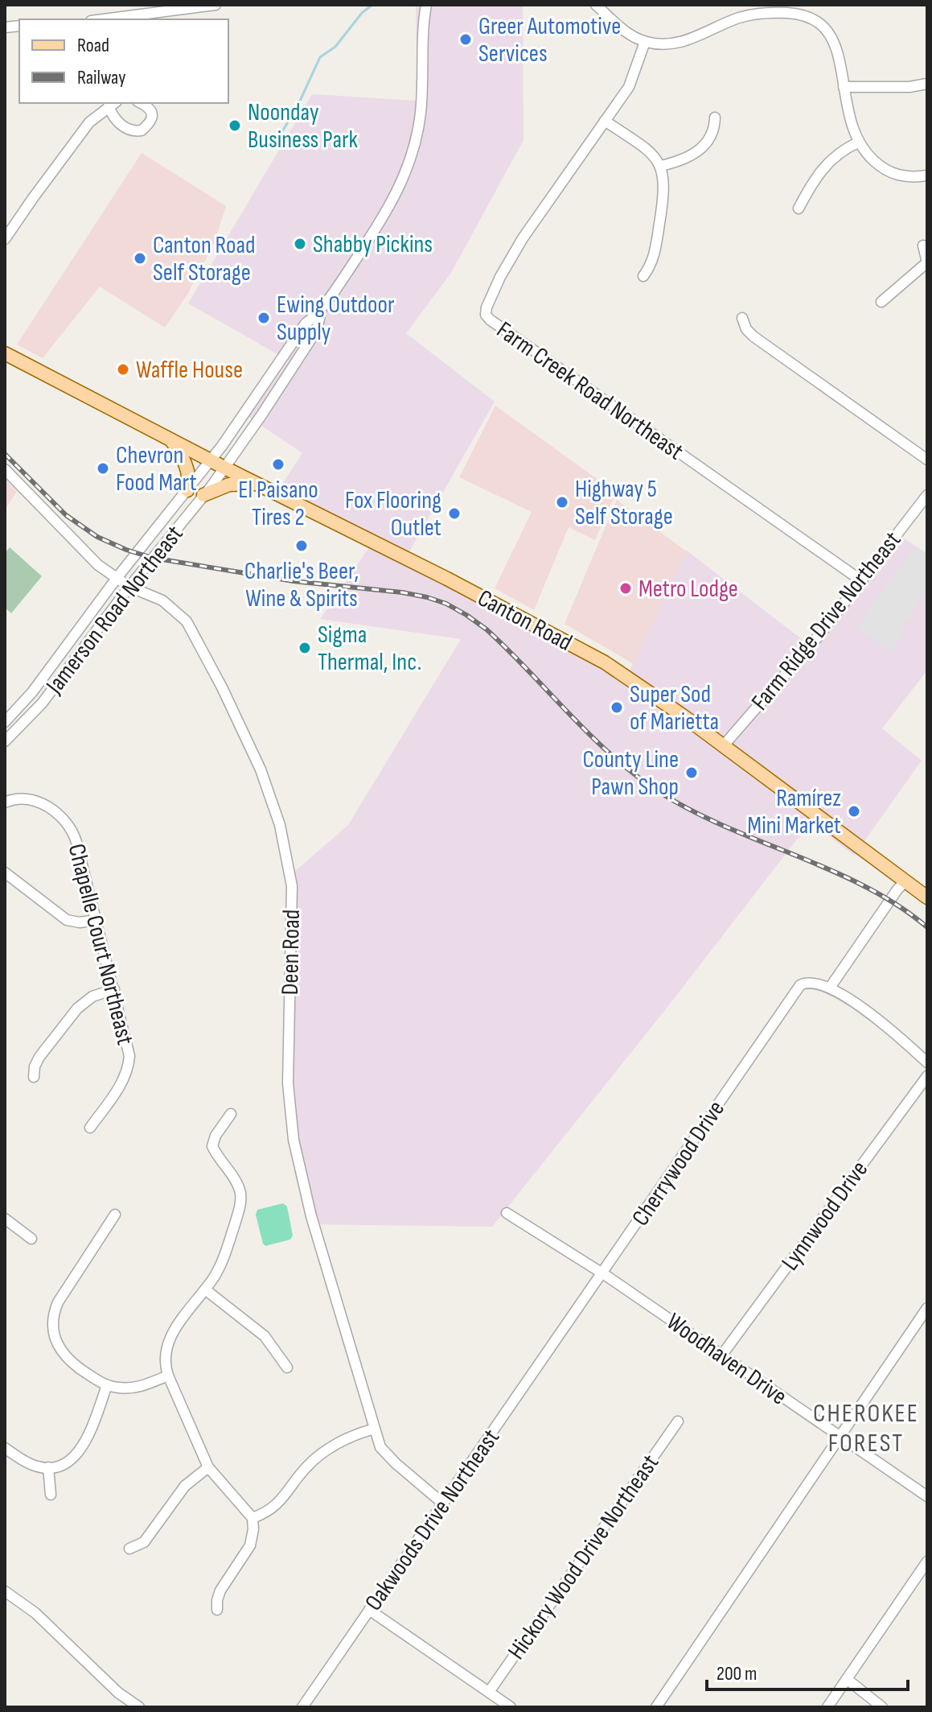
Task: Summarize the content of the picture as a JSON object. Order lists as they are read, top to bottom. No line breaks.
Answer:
{"streets":{"main road":["Canton Road"],"street":["Farm Creek Road Northeast","Jamerson Road Northeast","Farm Ridge Drive Northeast","Chapelle Court Northeast","Deen Road","Cherrywood Drive","Lynnwood Drive","Woodhaven Drive","Oakwoods Drive Northeast","Hickory Wood Drive Northeast"]},"crossings":[["Farm Creek Road Northeast","Farm Ridge Drive Northeast"],["Jamerson Road Northeast","Canton Road"],["Jamerson Road Northeast","Deen Road"],["Canton Road","Farm Ridge Drive Northeast"],["Deen Road","Oakwoods Drive Northeast"],["Cherrywood Drive","Woodhaven Drive"],["Cherrywood Drive","Oakwoods Drive Northeast"],["Lynnwood Drive","Woodhaven Drive"]],"districts":["CHEROKEE FOREST"],"places":["Greer Automotive Services","Noonday Business Park","Shabby Pickins","Canton Road Self Storage","Ewing Outdoor Supply","Waffle House","El Paisano Tires 2","Chevron Food Mart","Highway 5 Self Storage","Fox Flooring Outlet","Charlie's Beer, Wine & Spirits","Metro Lodge","Sigma Thermal, Inc.","Super Sod of Marietta","County Line Pawn Shop","Ramírez Mini Market"],"legend":["Road","Railway"],"scale_bar":"200 m"}
